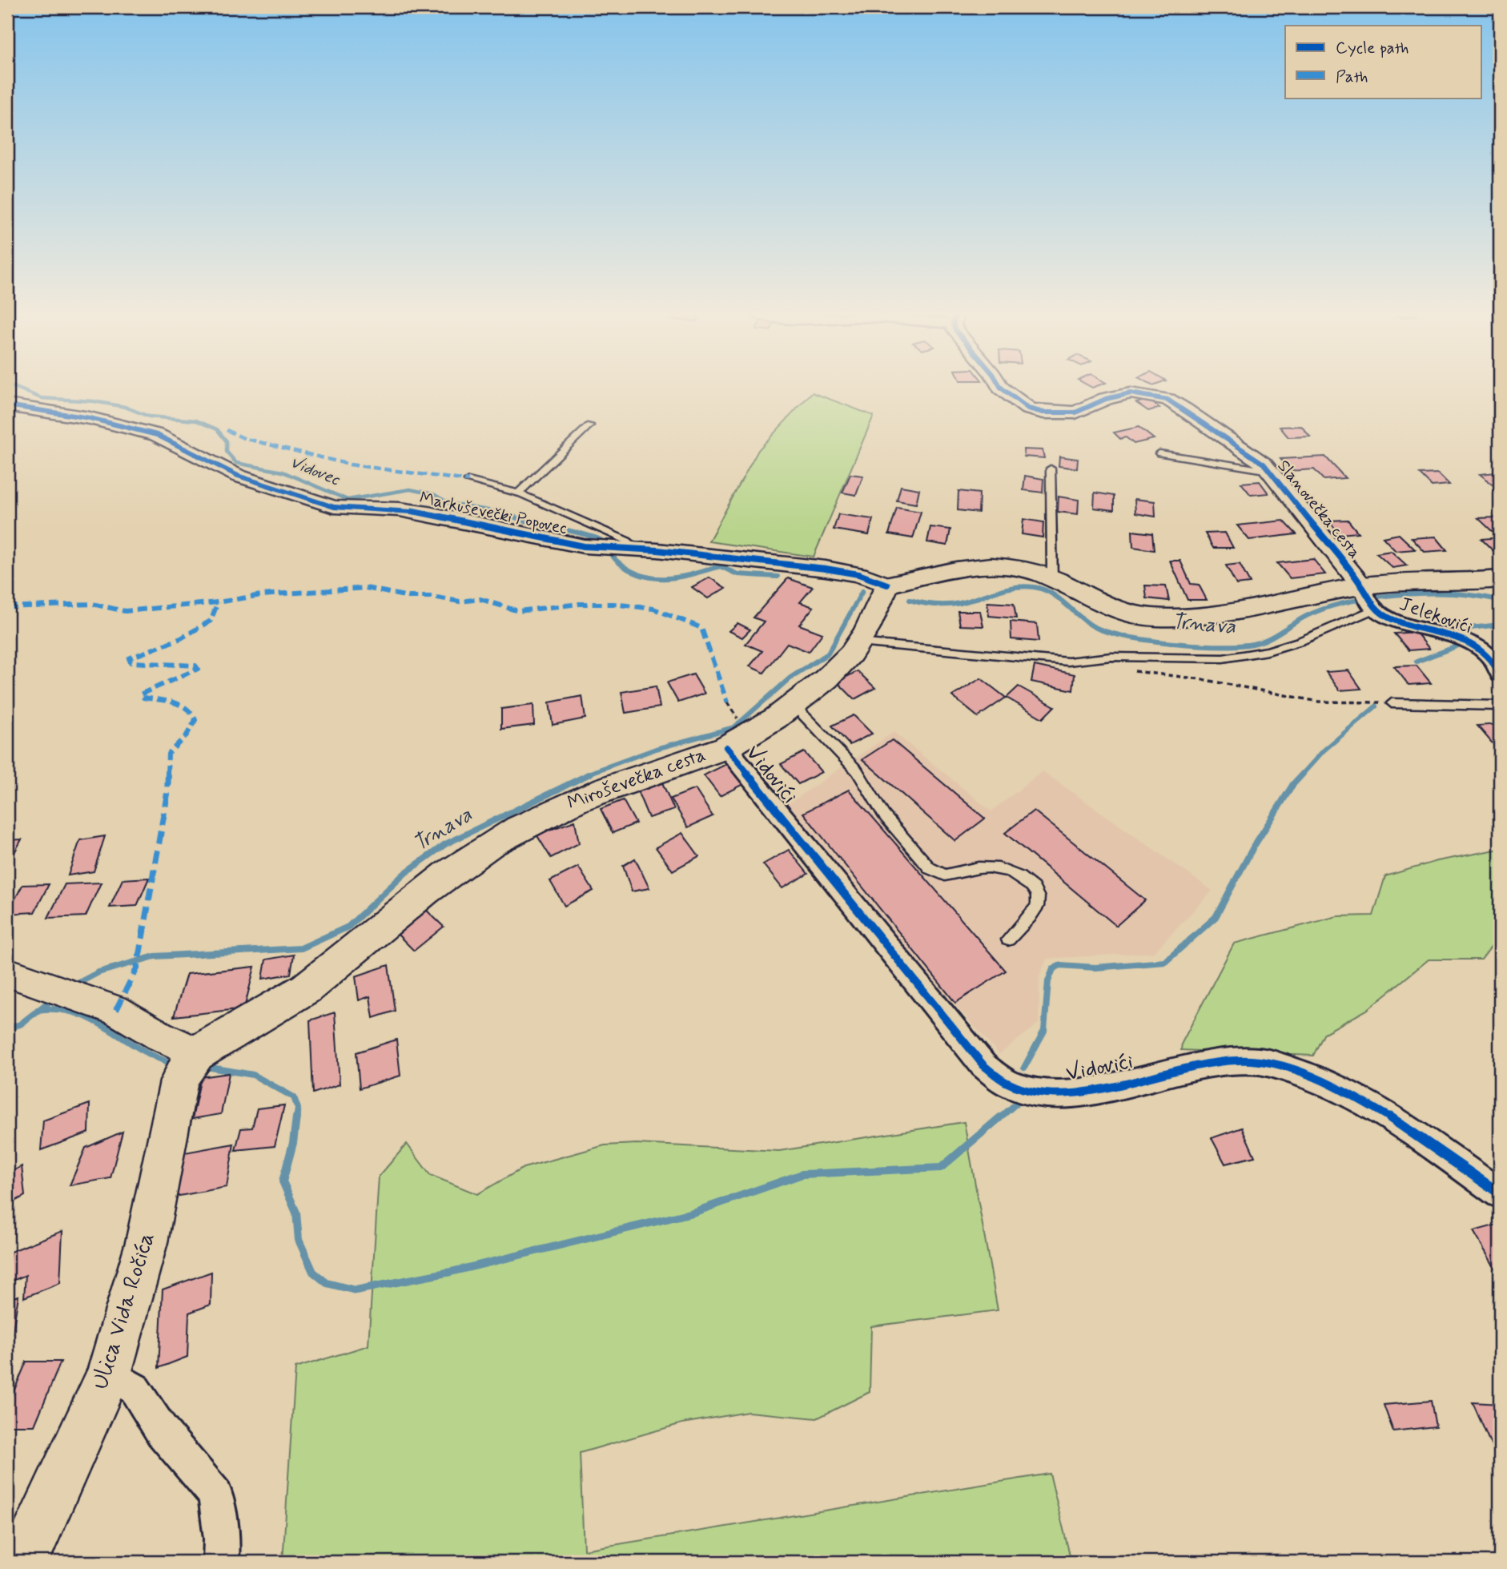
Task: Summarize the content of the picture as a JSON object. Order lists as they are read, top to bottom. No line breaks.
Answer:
{"streets":{"main road":["Miroševečka cesta","Ulica Vida Ročića"],"street":["Slanovečka cesta","Markuševečki Popovec","Jelekovići","Vidovići"]},"crossings":[["Slanovečka cesta","Jelekovići"],["Markuševečki Popovec","Miroševečka cesta"],["Vidovići","Miroševečka cesta"],["Miroševečka cesta","Ulica Vida Ročića"]],"water":["Vidovec","Trnava"],"legend":["Cycle path","Path"]}
